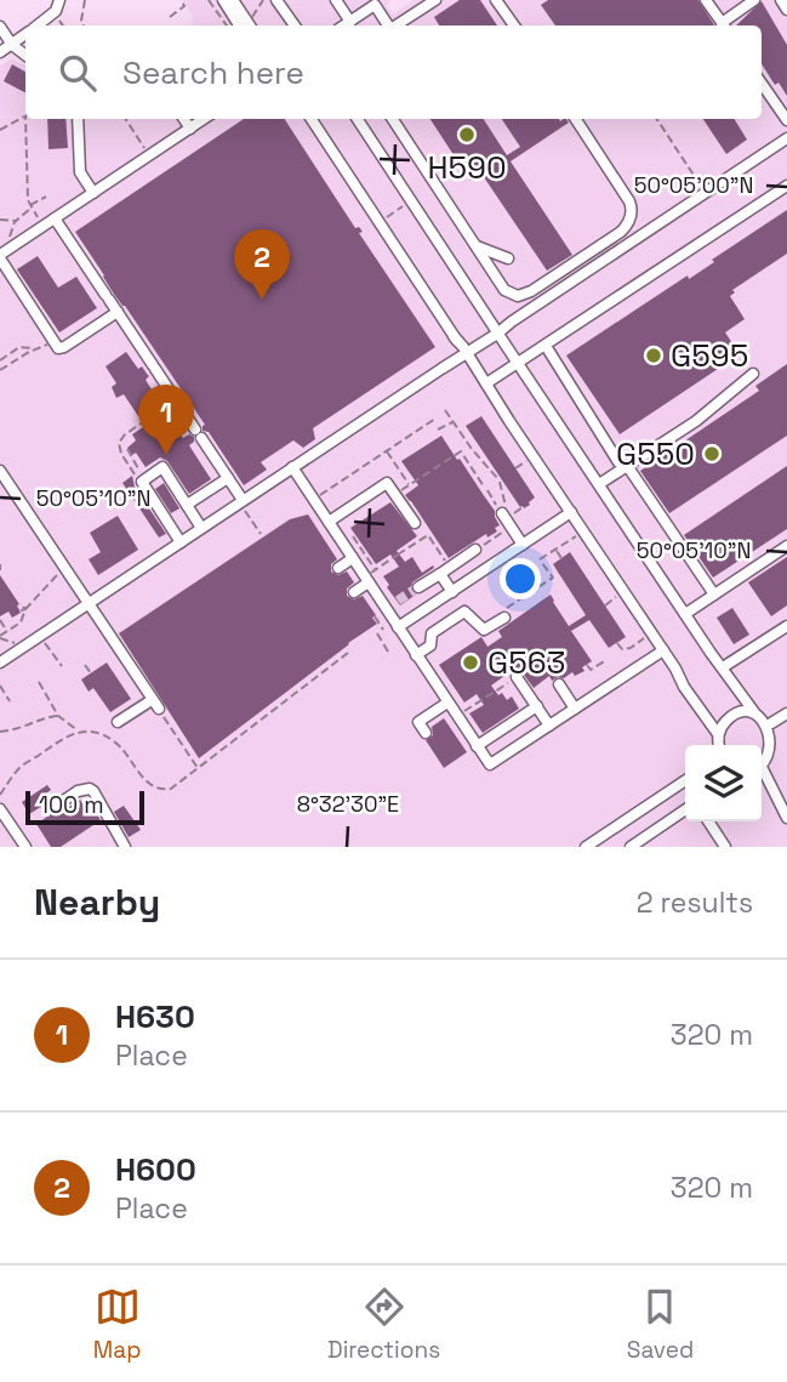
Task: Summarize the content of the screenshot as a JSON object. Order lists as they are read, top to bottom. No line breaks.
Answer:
{"places":["H590","G595","G550","G563"],"scale_bar":"100 m","page":{"search":"Search here","pins":["2","1"],"scale":"100 m","heading":["Nearby","2 results"],"list":[{"mark":"1","name":"H630","note":"Place","value":"320 m"},{"mark":"2","name":"H600","note":"Place","value":"320 m"}],"nav":["Map","Directions","Saved"]},"coordinates":["50°05'00\"N","50°05'10\"N","8°32'30\"E"]}
